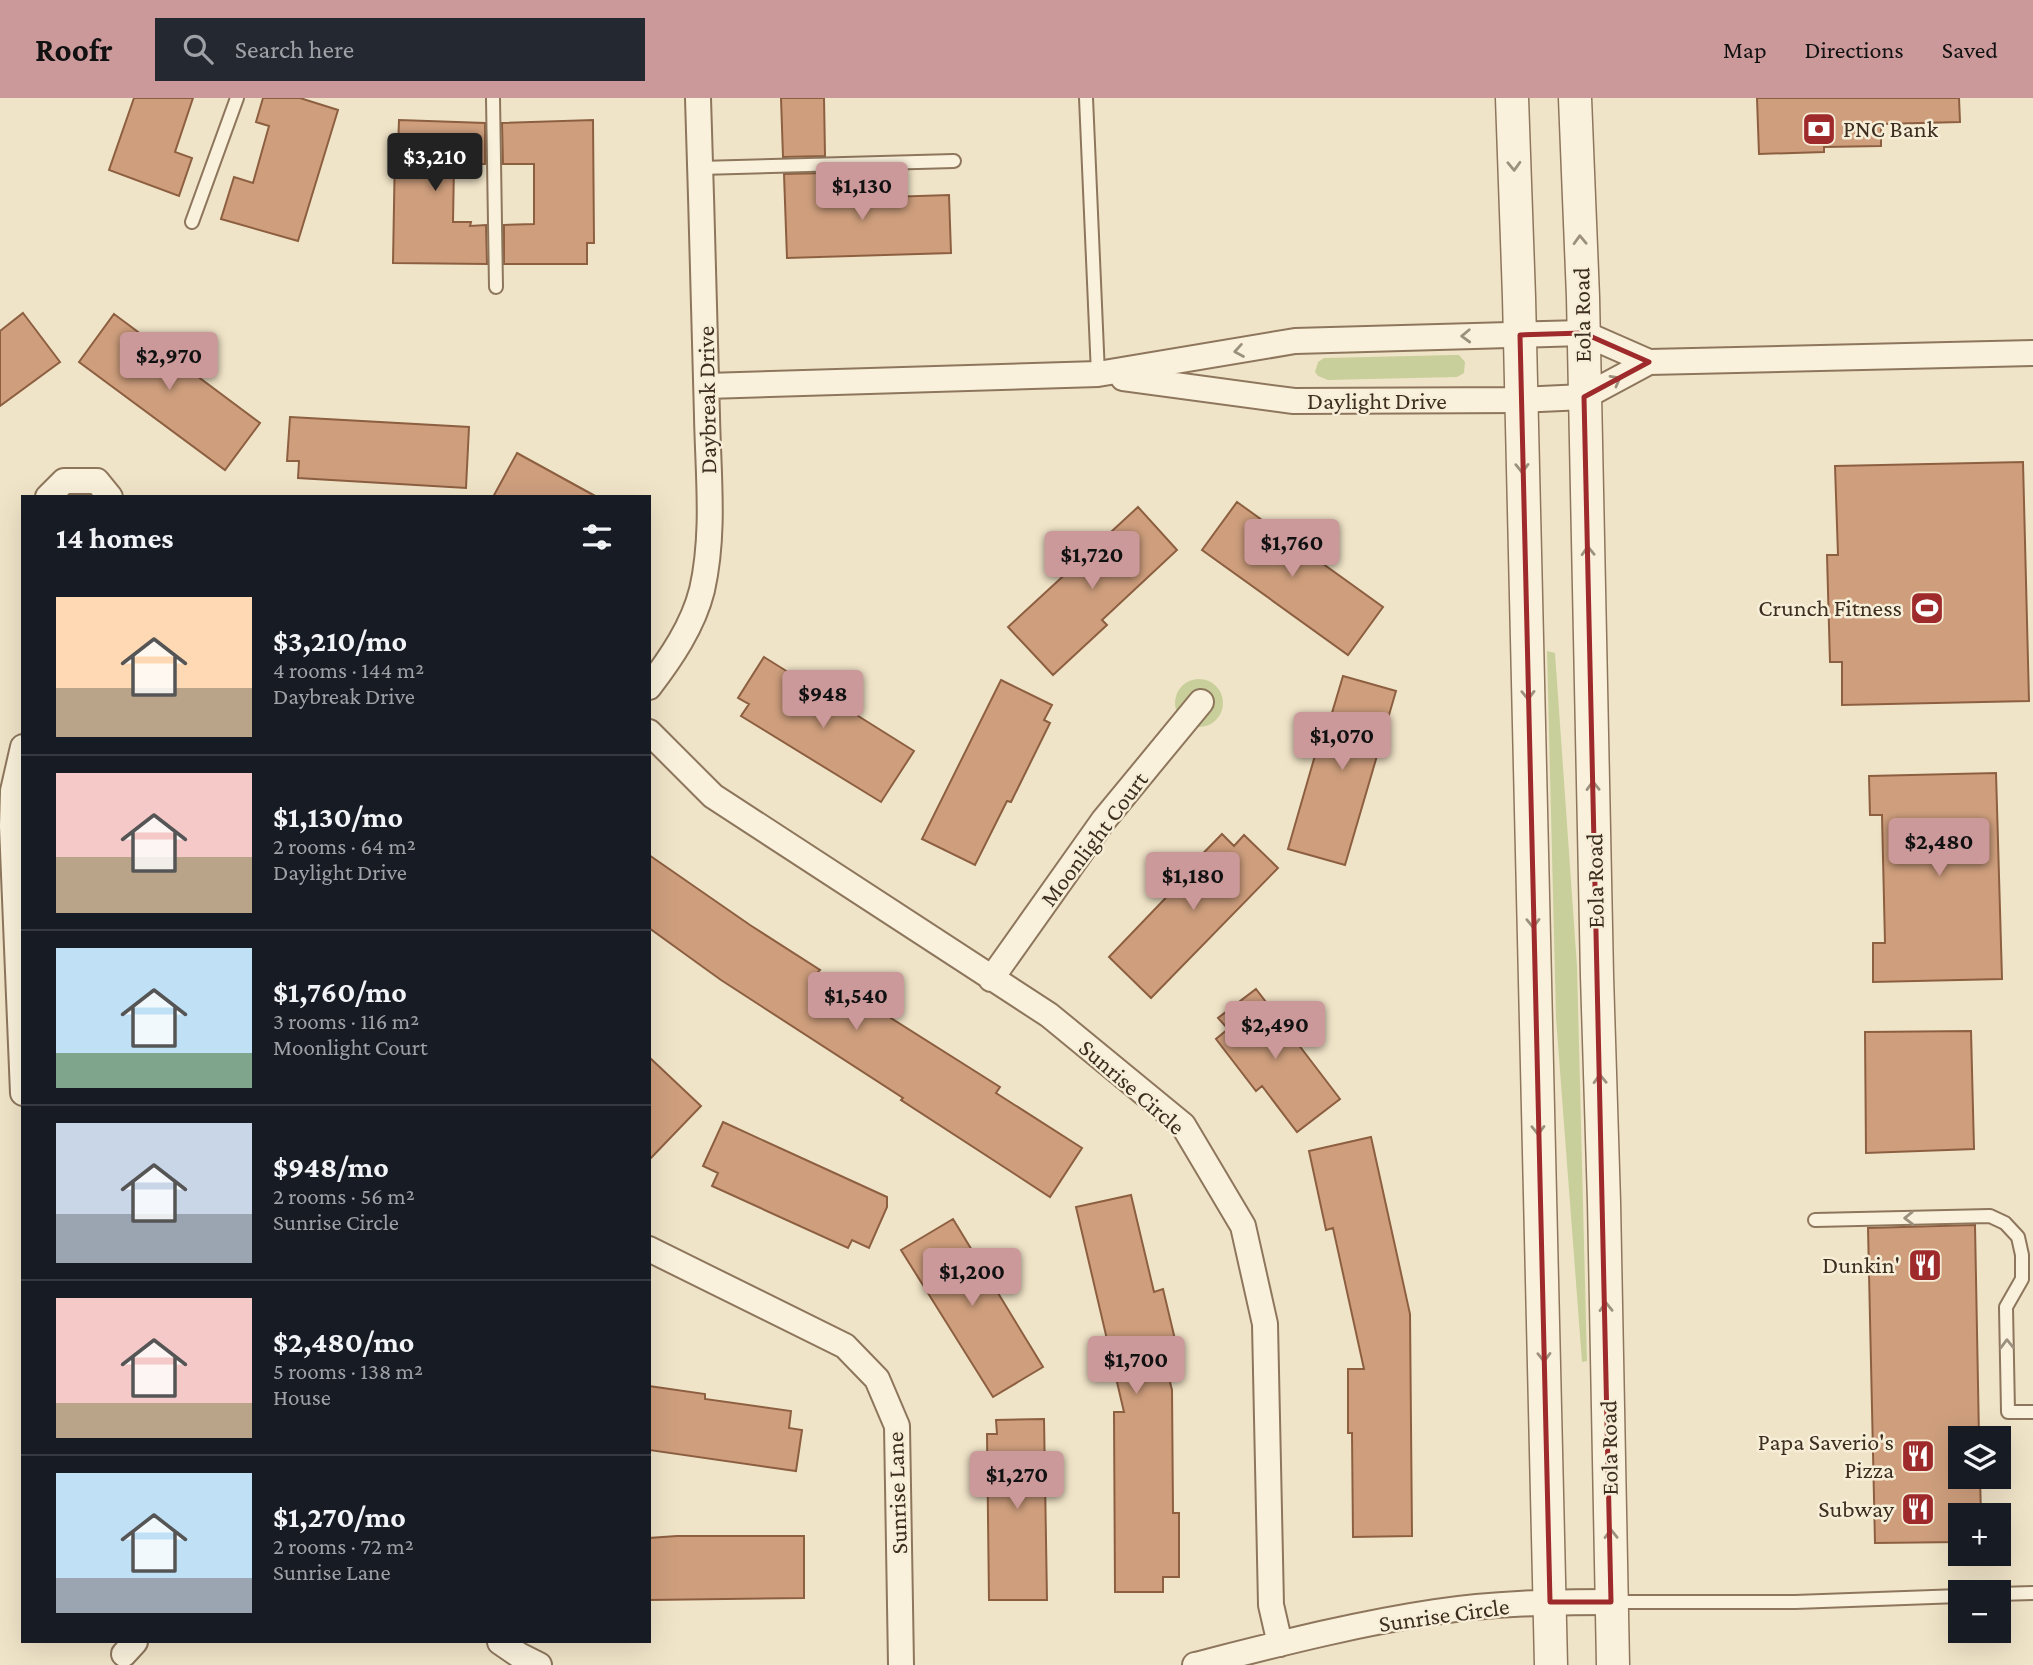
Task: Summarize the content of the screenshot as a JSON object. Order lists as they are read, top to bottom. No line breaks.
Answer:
{"streets":{"street":["Eola Road","Daybreak Drive","Daylight Drive","Moonlight Court","Sunrise Circle","Sunrise Lane"]},"crossings":[["Eola Road","Daylight Drive"],["Eola Road","Sunrise Circle"],["Daybreak Drive","Daylight Drive"],["Moonlight Court","Sunrise Circle"]],"places":{"bank":["PNC Bank"],"sports":["Crunch Fitness"],"restaurant":["Dunkin'","Papa Saverio's Pizza","Subway"]},"page":{"header":"Roofr","search":"Search here","nav":["Map","Directions","Saved"],"price":["$3,210","$1,130","$2,970","$1,760","$1,720","$948","$1,070","$2,480","$1,180","$1,540","$2,490","$1,200","$1,700","$1,270"],"heading":"14 homes","list":[{"name":"$3,210/mo","note":"4 rooms · 144 m² · Daybreak Drive"},{"name":"$1,130/mo","note":"2 rooms · 64 m² · Daylight Drive"},{"name":"$1,760/mo","note":"3 rooms · 116 m² · Moonlight Court"},{"name":"$948/mo","note":"2 rooms · 56 m² · Sunrise Circle"},{"name":"$2,480/mo","note":"5 rooms · 138 m² · House"},{"name":"$1,270/mo","note":"2 rooms · 72 m² · Sunrise Lane"}],"map_buttons":["+","−"]}}
